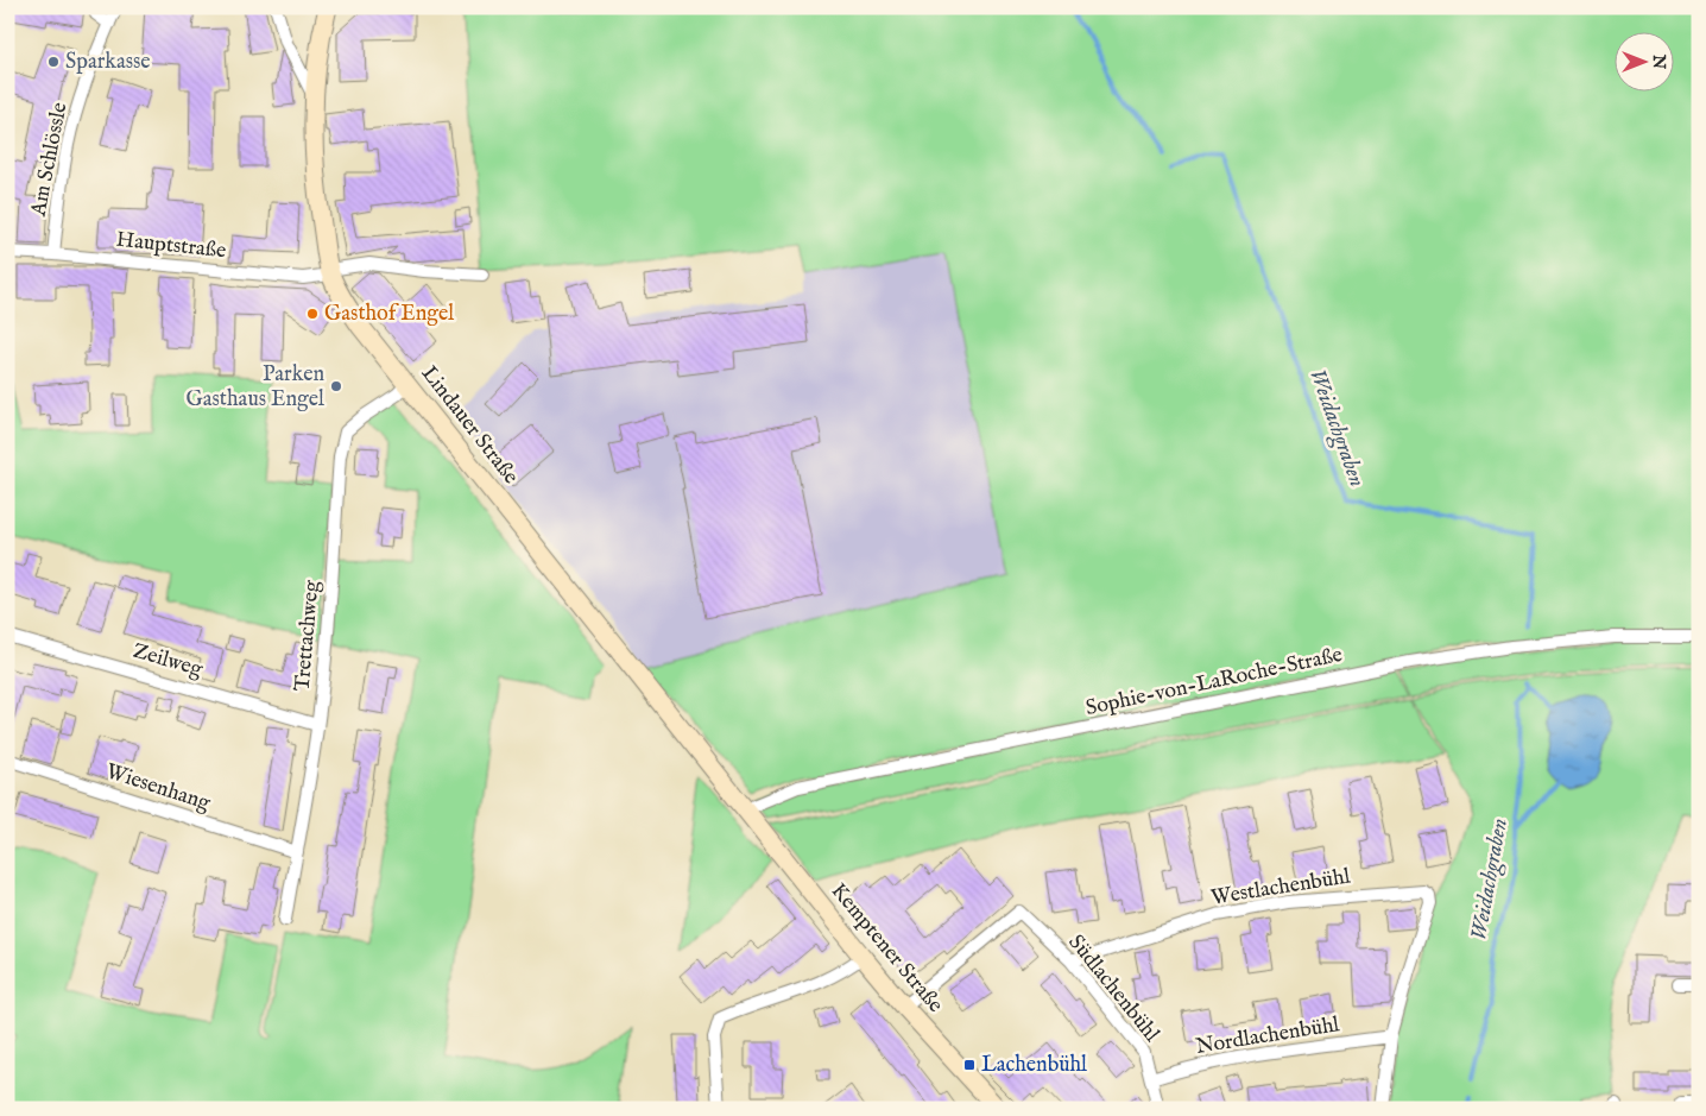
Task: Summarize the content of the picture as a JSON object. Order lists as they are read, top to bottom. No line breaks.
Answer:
{"streets":{"main road":["Lindauer Straße","Kemptener Straße"],"street":["Am Schlössle","Hauptstraße","Trettachweg","Zeilweg","Sophie-von-LaRoche-Straße","Wiesenhang","Westlachenbühl","Südlachenbühl","Nordlachenbühl"]},"crossings":[["Am Schlössle","Hauptstraße"],["Hauptstraße","Lindauer Straße"],["Lindauer Straße","Trettachweg"],["Lindauer Straße","Sophie-von-LaRoche-Straße"],["Lindauer Straße","Kemptener Straße"],["Trettachweg","Zeilweg"],["Trettachweg","Wiesenhang"],["Sophie-von-LaRoche-Straße","Kemptener Straße"],["Westlachenbühl","Südlachenbühl"],["Westlachenbühl","Nordlachenbühl"],["Kemptener Straße","Südlachenbühl"],["Südlachenbühl","Nordlachenbühl"]],"water":["Weidachgraben"],"places":{"other":["Sparkasse","Gasthof Engel","Parken Gasthaus Engel"],"transit":["Lachenbühl"]},"north":"right"}
